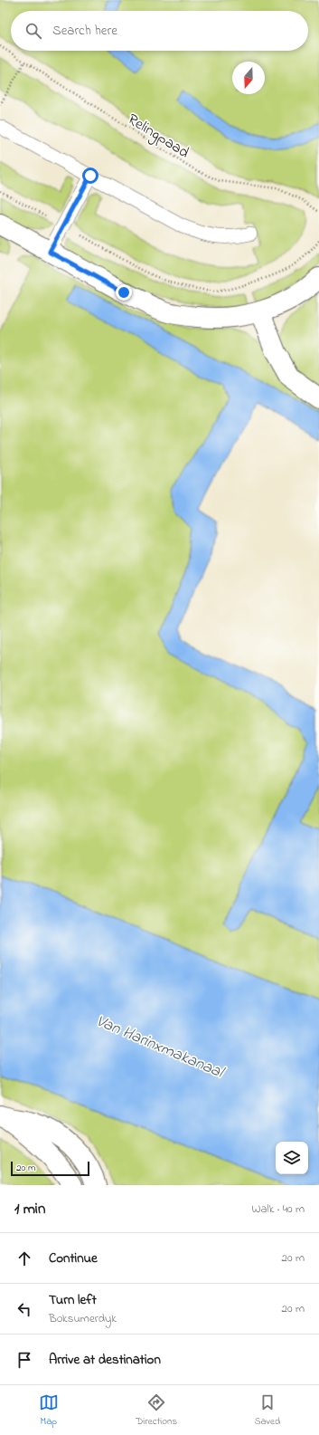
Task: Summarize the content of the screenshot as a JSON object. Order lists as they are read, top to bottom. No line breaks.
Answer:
{"streets":{"path":["Relingpaad"]},"water":["Van Harinxmakanaal"],"scale_bar":"20 m","north":"bottom","page":{"search":"Search here","scale":"20 m","heading":["1 min","Walk · 40 m"],"list":[["Continue","20 m"],["Turn left","Boksumerdyk","20 m"],"Arrive at destination"],"nav":["Map","Directions","Saved"]}}
